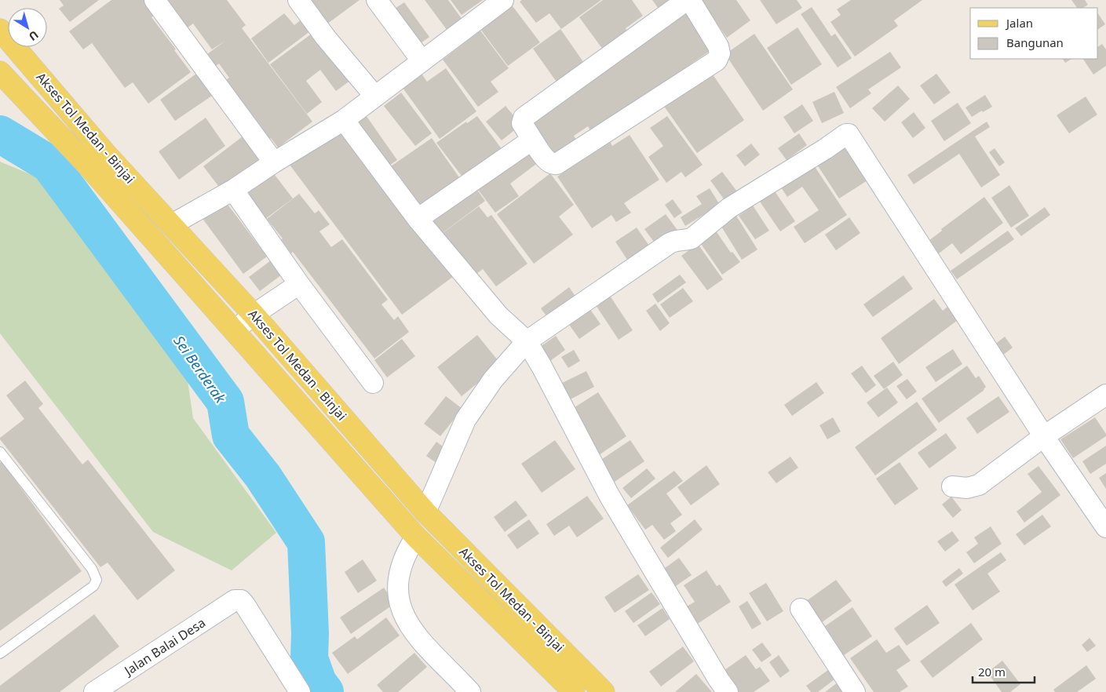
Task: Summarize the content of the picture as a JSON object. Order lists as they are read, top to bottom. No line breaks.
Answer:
{"streets":{"main road":["Akses Tol Medan - Binjai"],"street":["Jalan Balai Desa"]},"water":["Sei Berderak"],"legend":["Jalan","Bangunan"],"scale_bar":"20 m","north":"bottom right"}
